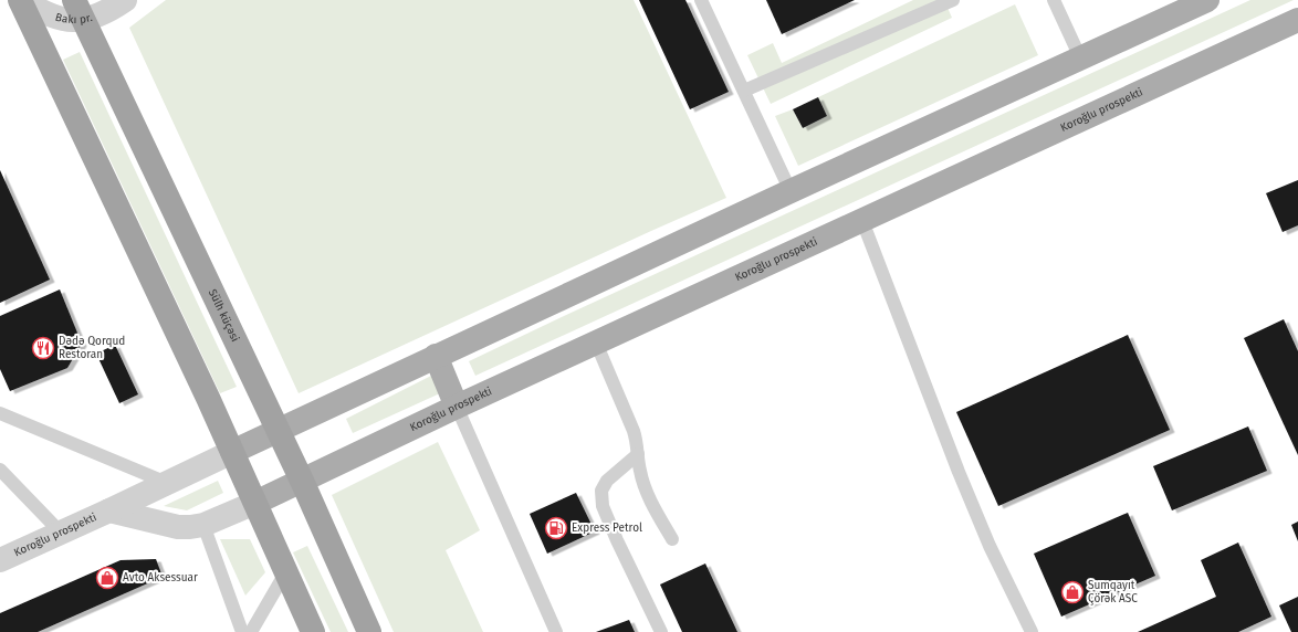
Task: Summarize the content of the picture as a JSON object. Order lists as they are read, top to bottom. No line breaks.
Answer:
{"streets":{"highway":["Sülh küçəsi"],"main road":["Koroğlu prospekti"],"street":["Bakı pr."]},"crossings":[["Bakı pr.","Sülh küçəsi"],["Koroğlu prospekti","Sülh küçəsi"]],"places":{"restaurant":["Dədə Qorqud Restoran"],"fuel station":["Express Petrol"],"shop":["Avto Aksessuar","Sumqayıt Çörək ASC"]}}
